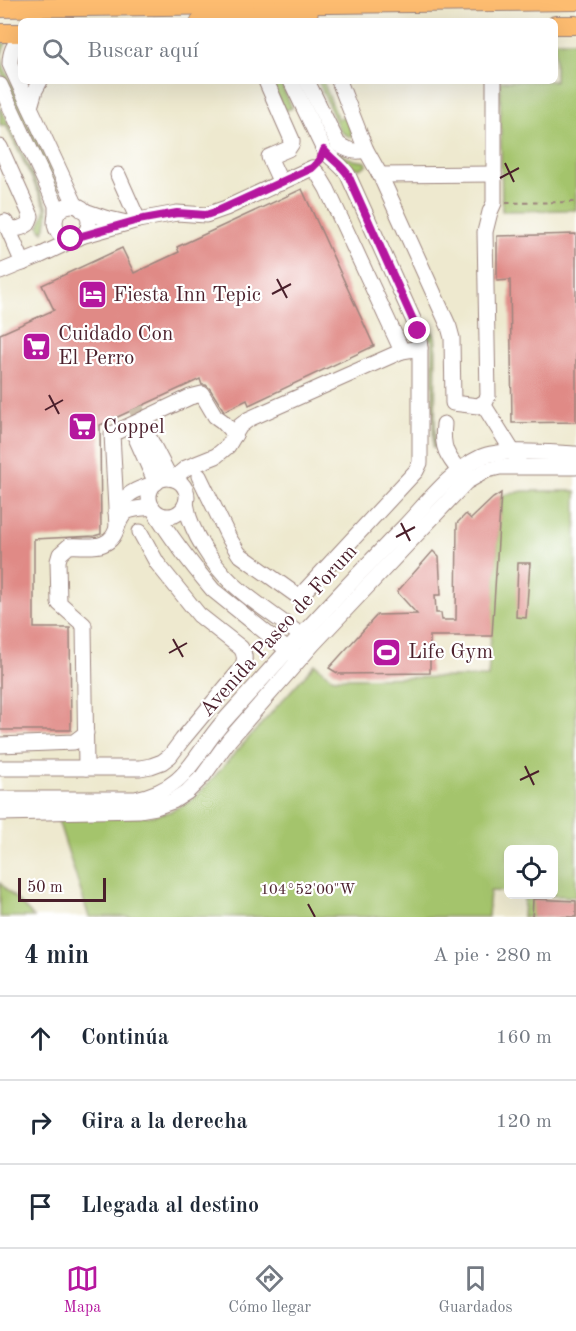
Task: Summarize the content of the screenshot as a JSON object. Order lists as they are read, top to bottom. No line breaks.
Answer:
{"streets":{"street":["Avenida Paseo de Forum"]},"places":{"hotel":["Fiesta Inn Tepic"],"supermarket":["Cuidado Con El Perro","Coppel"],"sports":["Life Gym"]},"scale_bar":"50 m","page":{"search":"Buscar aquí","scale":"50 m","heading":["4 min","A pie · 280 m"],"list":[["Continúa","160 m"],["Gira a la derecha","120 m"],"Llegada al destino"],"nav":["Mapa","Cómo llegar","Guardados"]},"coordinates":["104°52'00\"W"]}
